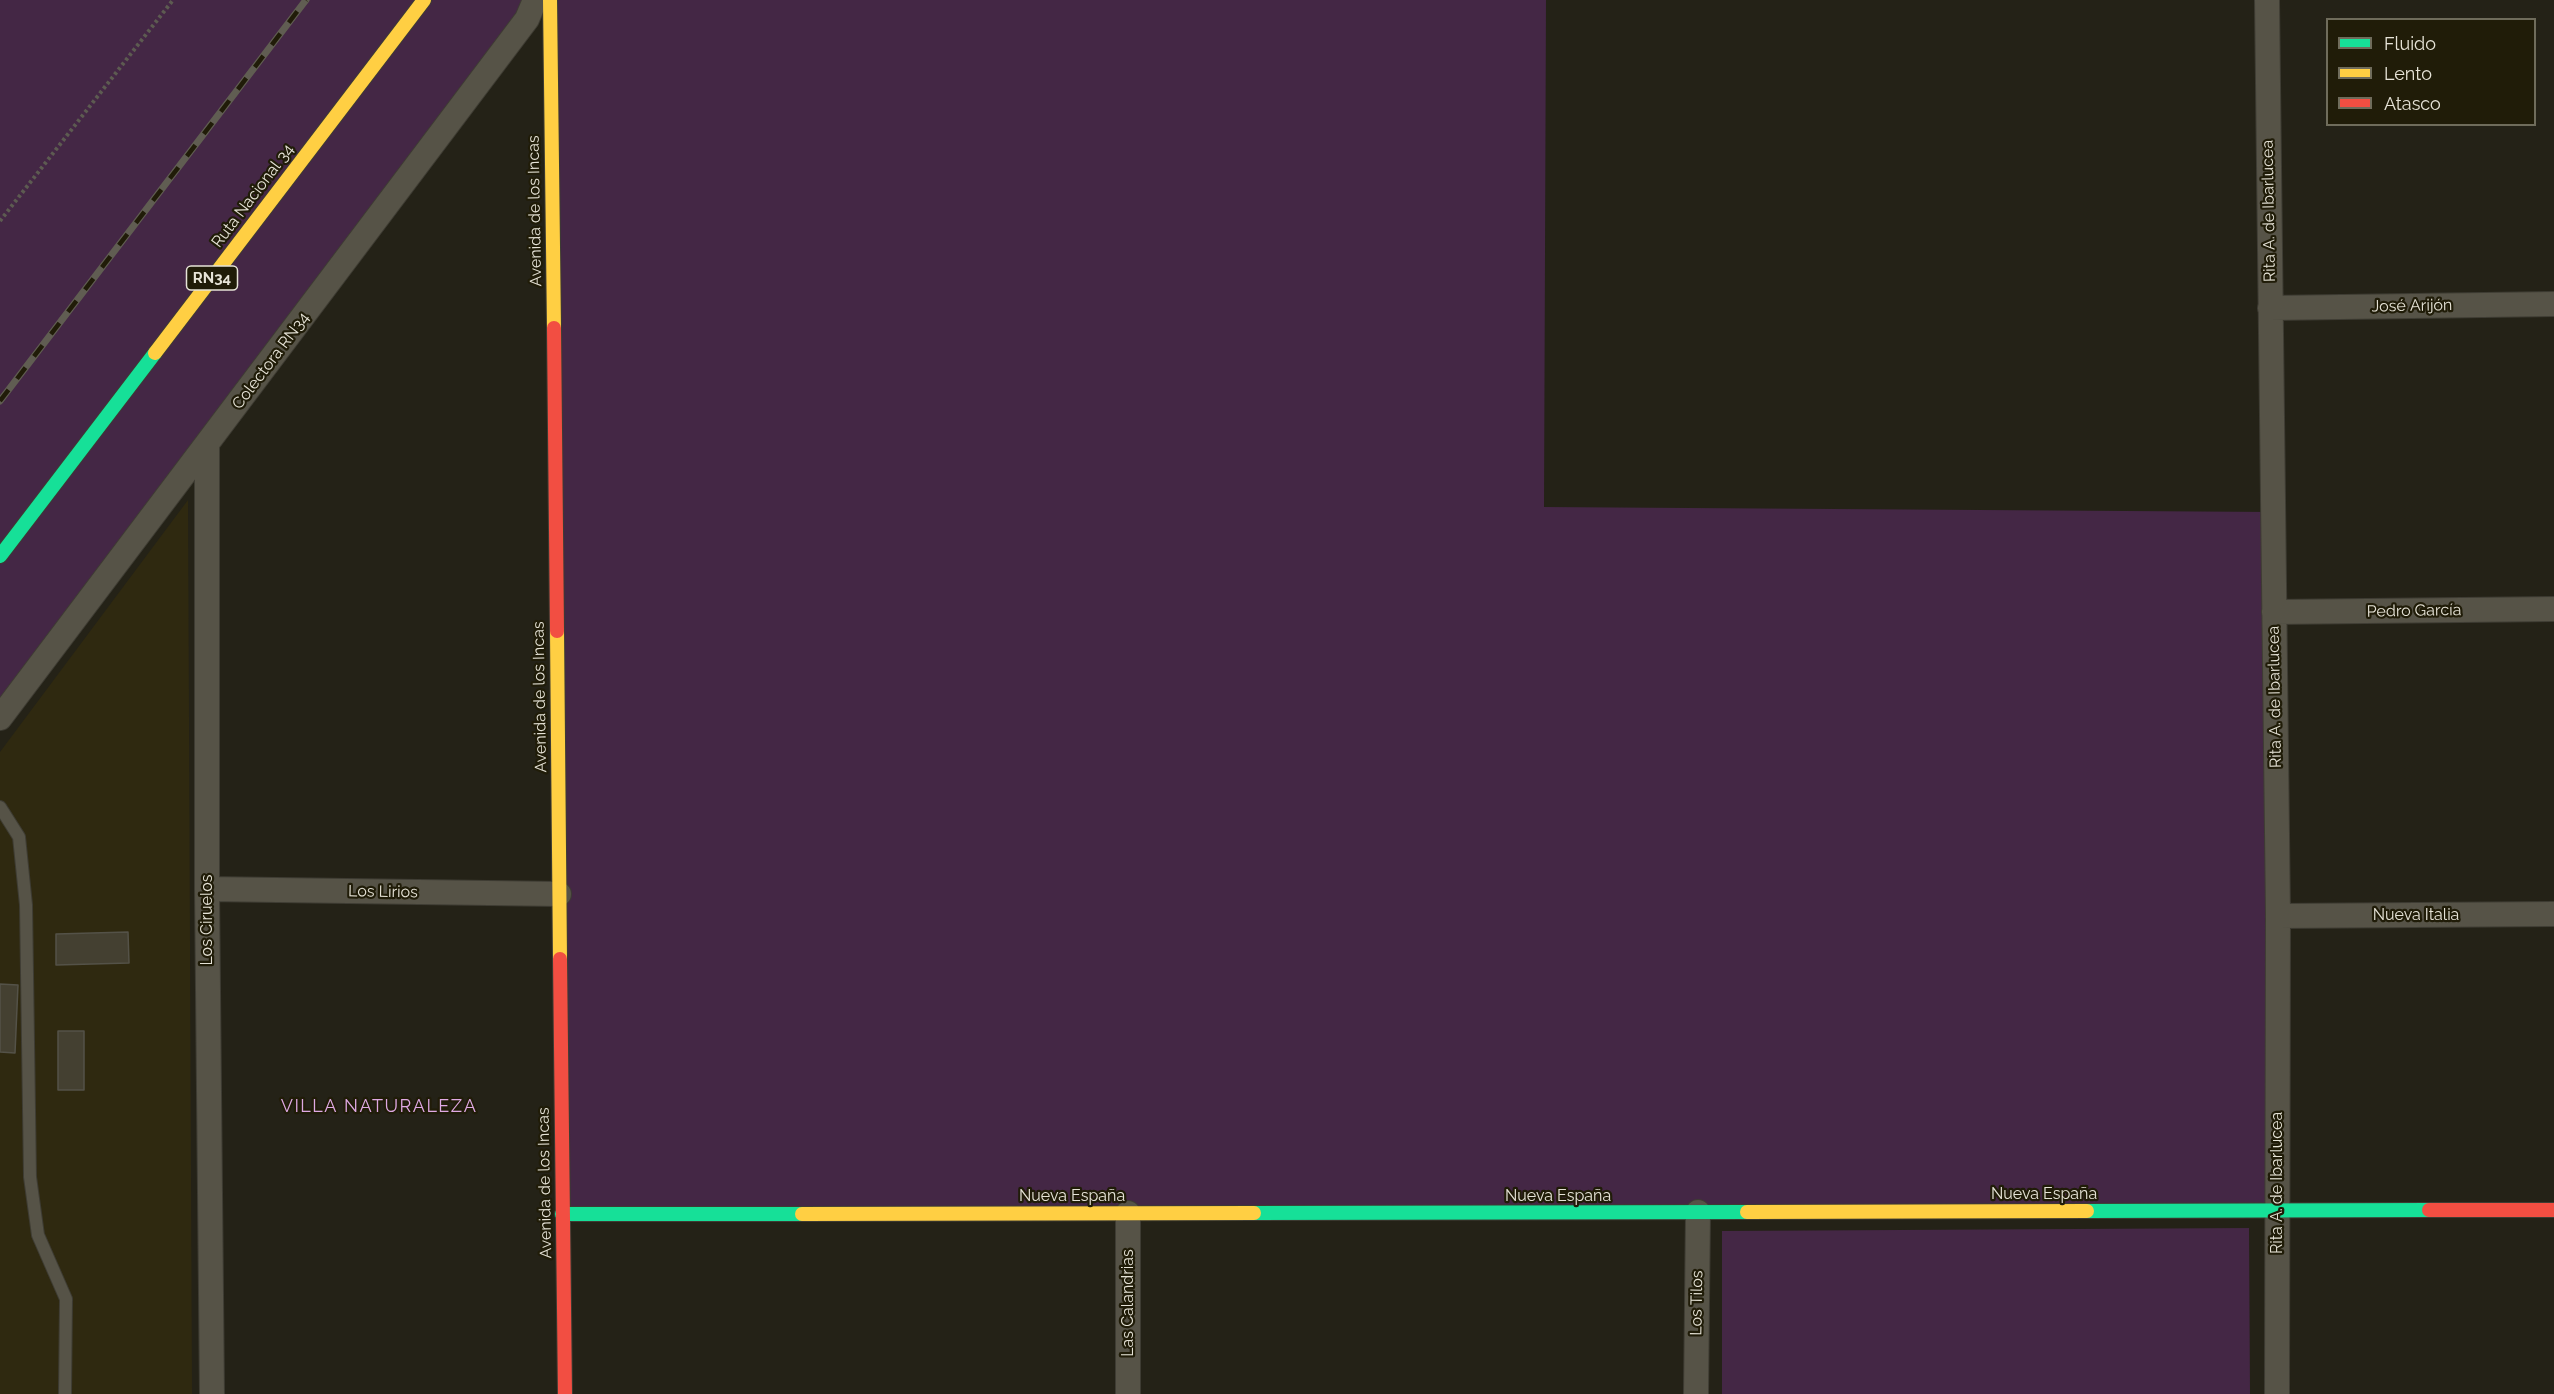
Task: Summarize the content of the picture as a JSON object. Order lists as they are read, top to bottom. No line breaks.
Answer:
{"streets":{"main road":["Ruta Nacional 34","Avenida de los Incas","RN34","Nueva España"],"street":["Rita A. de Ibarlucea","José Arijón","Colectora RN34","Pedro García","Los Lirios","Nueva Italia","Los Ciruelos","Las Calandrias","Los Tilos"]},"crossings":[["Avenida de los Incas","Los Lirios"],["Avenida de los Incas","Nueva España"],["Rita A. de Ibarlucea","José Arijón"],["Rita A. de Ibarlucea","Pedro García"],["Rita A. de Ibarlucea","Nueva Italia"],["Rita A. de Ibarlucea","Nueva España"],["Colectora RN34","Los Ciruelos"],["Los Lirios","Los Ciruelos"],["Nueva España","Las Calandrias"],["Nueva España","Los Tilos"]],"districts":["VILLA NATURALEZA"],"legend":["Fluido","Lento","Atasco"]}
